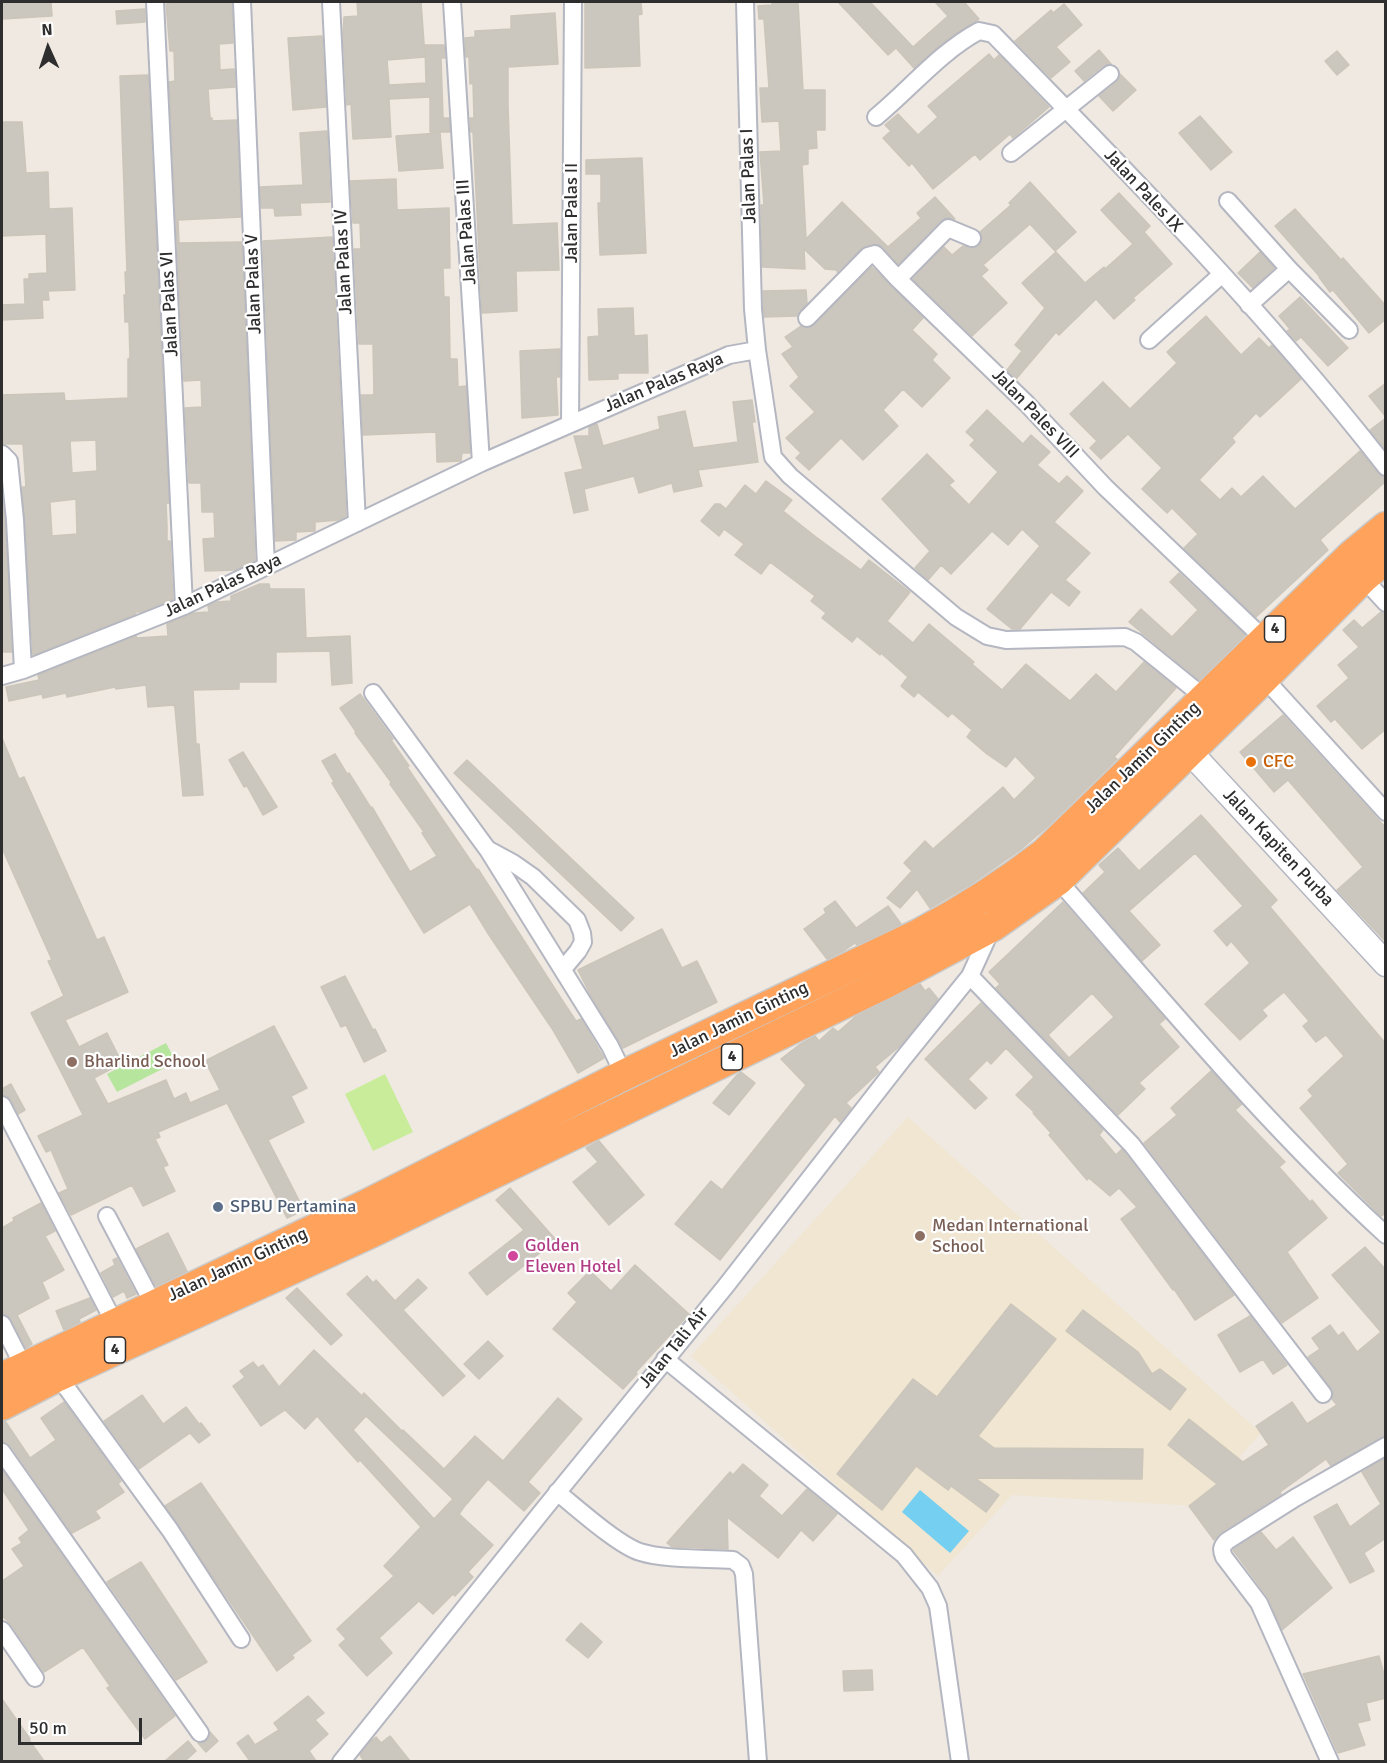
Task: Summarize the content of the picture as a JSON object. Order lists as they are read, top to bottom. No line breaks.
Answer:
{"streets":{"highway":["4","Jalan Jamin Ginting"],"street":["Jalan Palas I","Jalan Pales IX","Jalan Palas II","Jalan Palas III","Jalan Palas IV","Jalan Palas V","Jalan Palas VI","Jalan Palas Raya","Jalan Pales VIII","Jalan Kapiten Purba","Jalan Tali Air"]},"crossings":[["Jalan Palas I","Jalan Palas Raya"],["Jalan Palas II","Jalan Palas Raya"],["Jalan Palas III","Jalan Palas Raya"],["Jalan Palas IV","Jalan Palas Raya"],["Jalan Palas V","Jalan Palas Raya"],["Jalan Palas VI","Jalan Palas Raya"],["Jalan Pales VIII","Jalan Jamin Ginting"],["Jalan Jamin Ginting","Jalan Kapiten Purba"],["Jalan Jamin Ginting","Jalan Tali Air"]],"places":["CFC","Bharlind School","SPBU Pertamina","Medan International School","Golden Eleven Hotel"],"scale_bar":"50 m","north":"top"}
